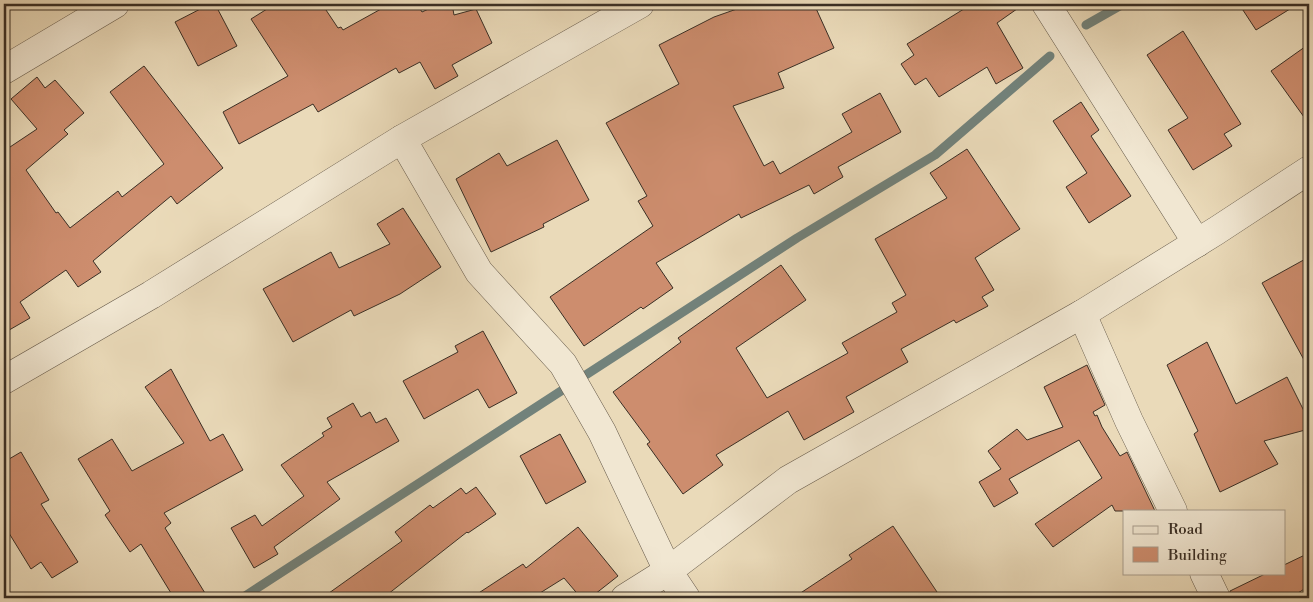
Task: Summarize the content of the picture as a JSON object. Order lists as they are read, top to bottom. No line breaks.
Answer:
{"legend":["Road","Building"]}
